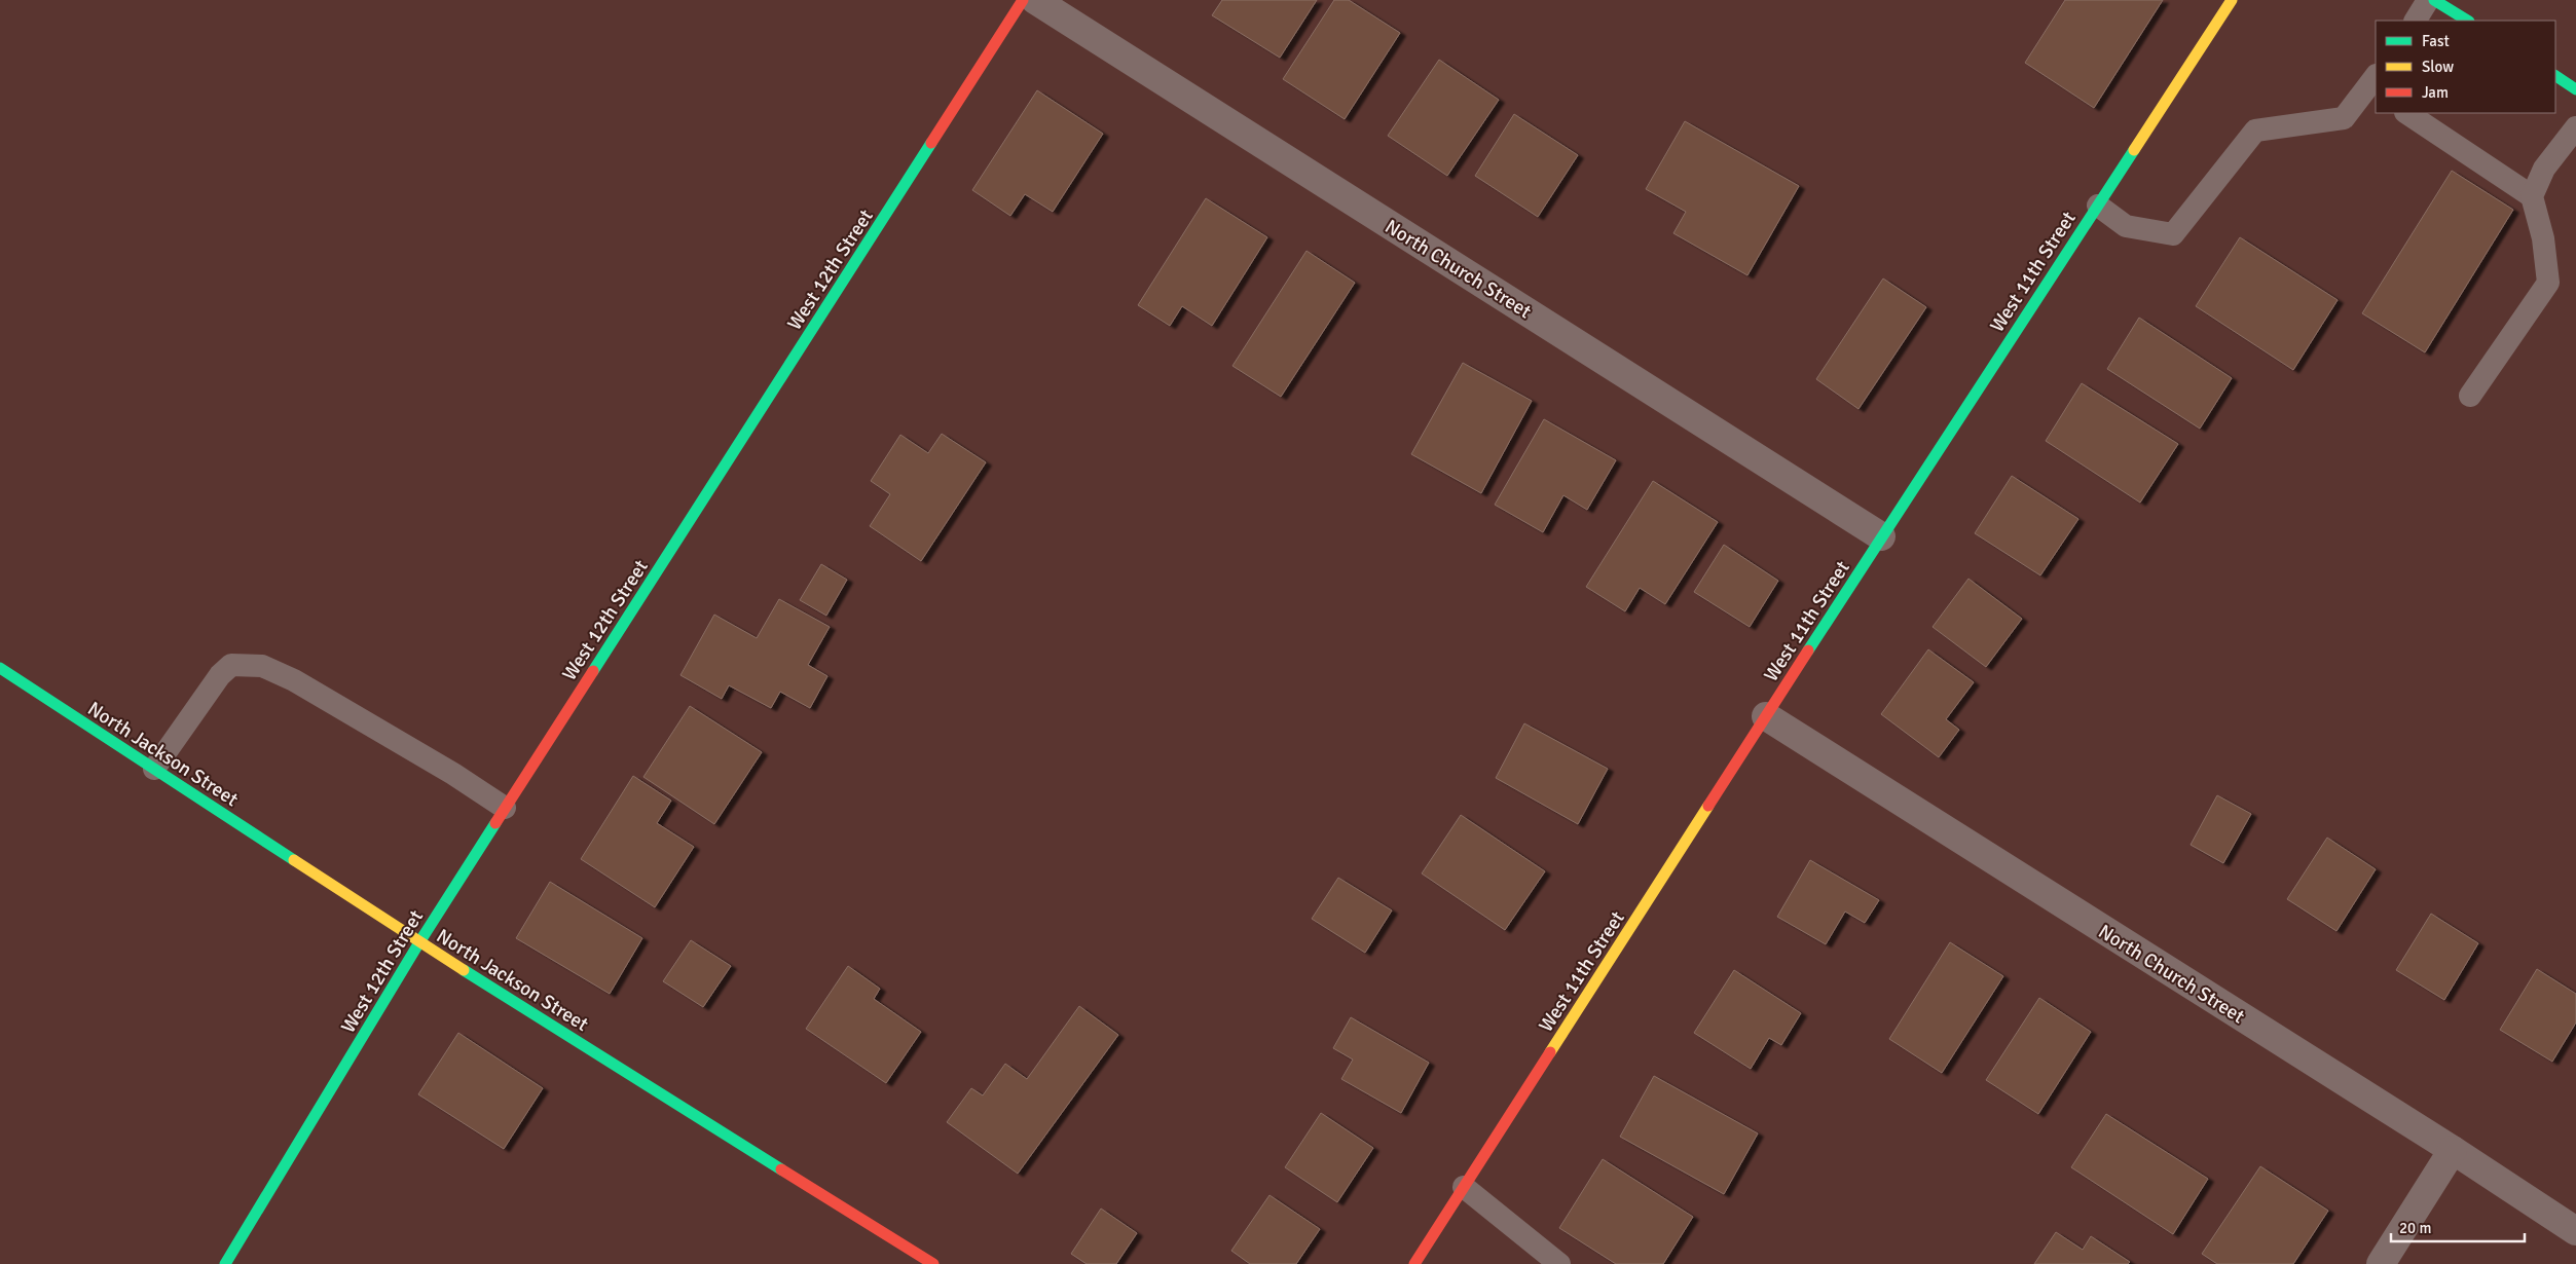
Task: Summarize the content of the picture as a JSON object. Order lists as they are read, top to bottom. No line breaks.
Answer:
{"streets":{"street":["North Church Street","West 12th Street","West 11th Street","North Jackson Street"]},"crossings":[["North Church Street","West 11th Street"],["West 12th Street","North Jackson Street"]],"legend":["Fast","Slow","Jam"],"scale_bar":"20 m"}
